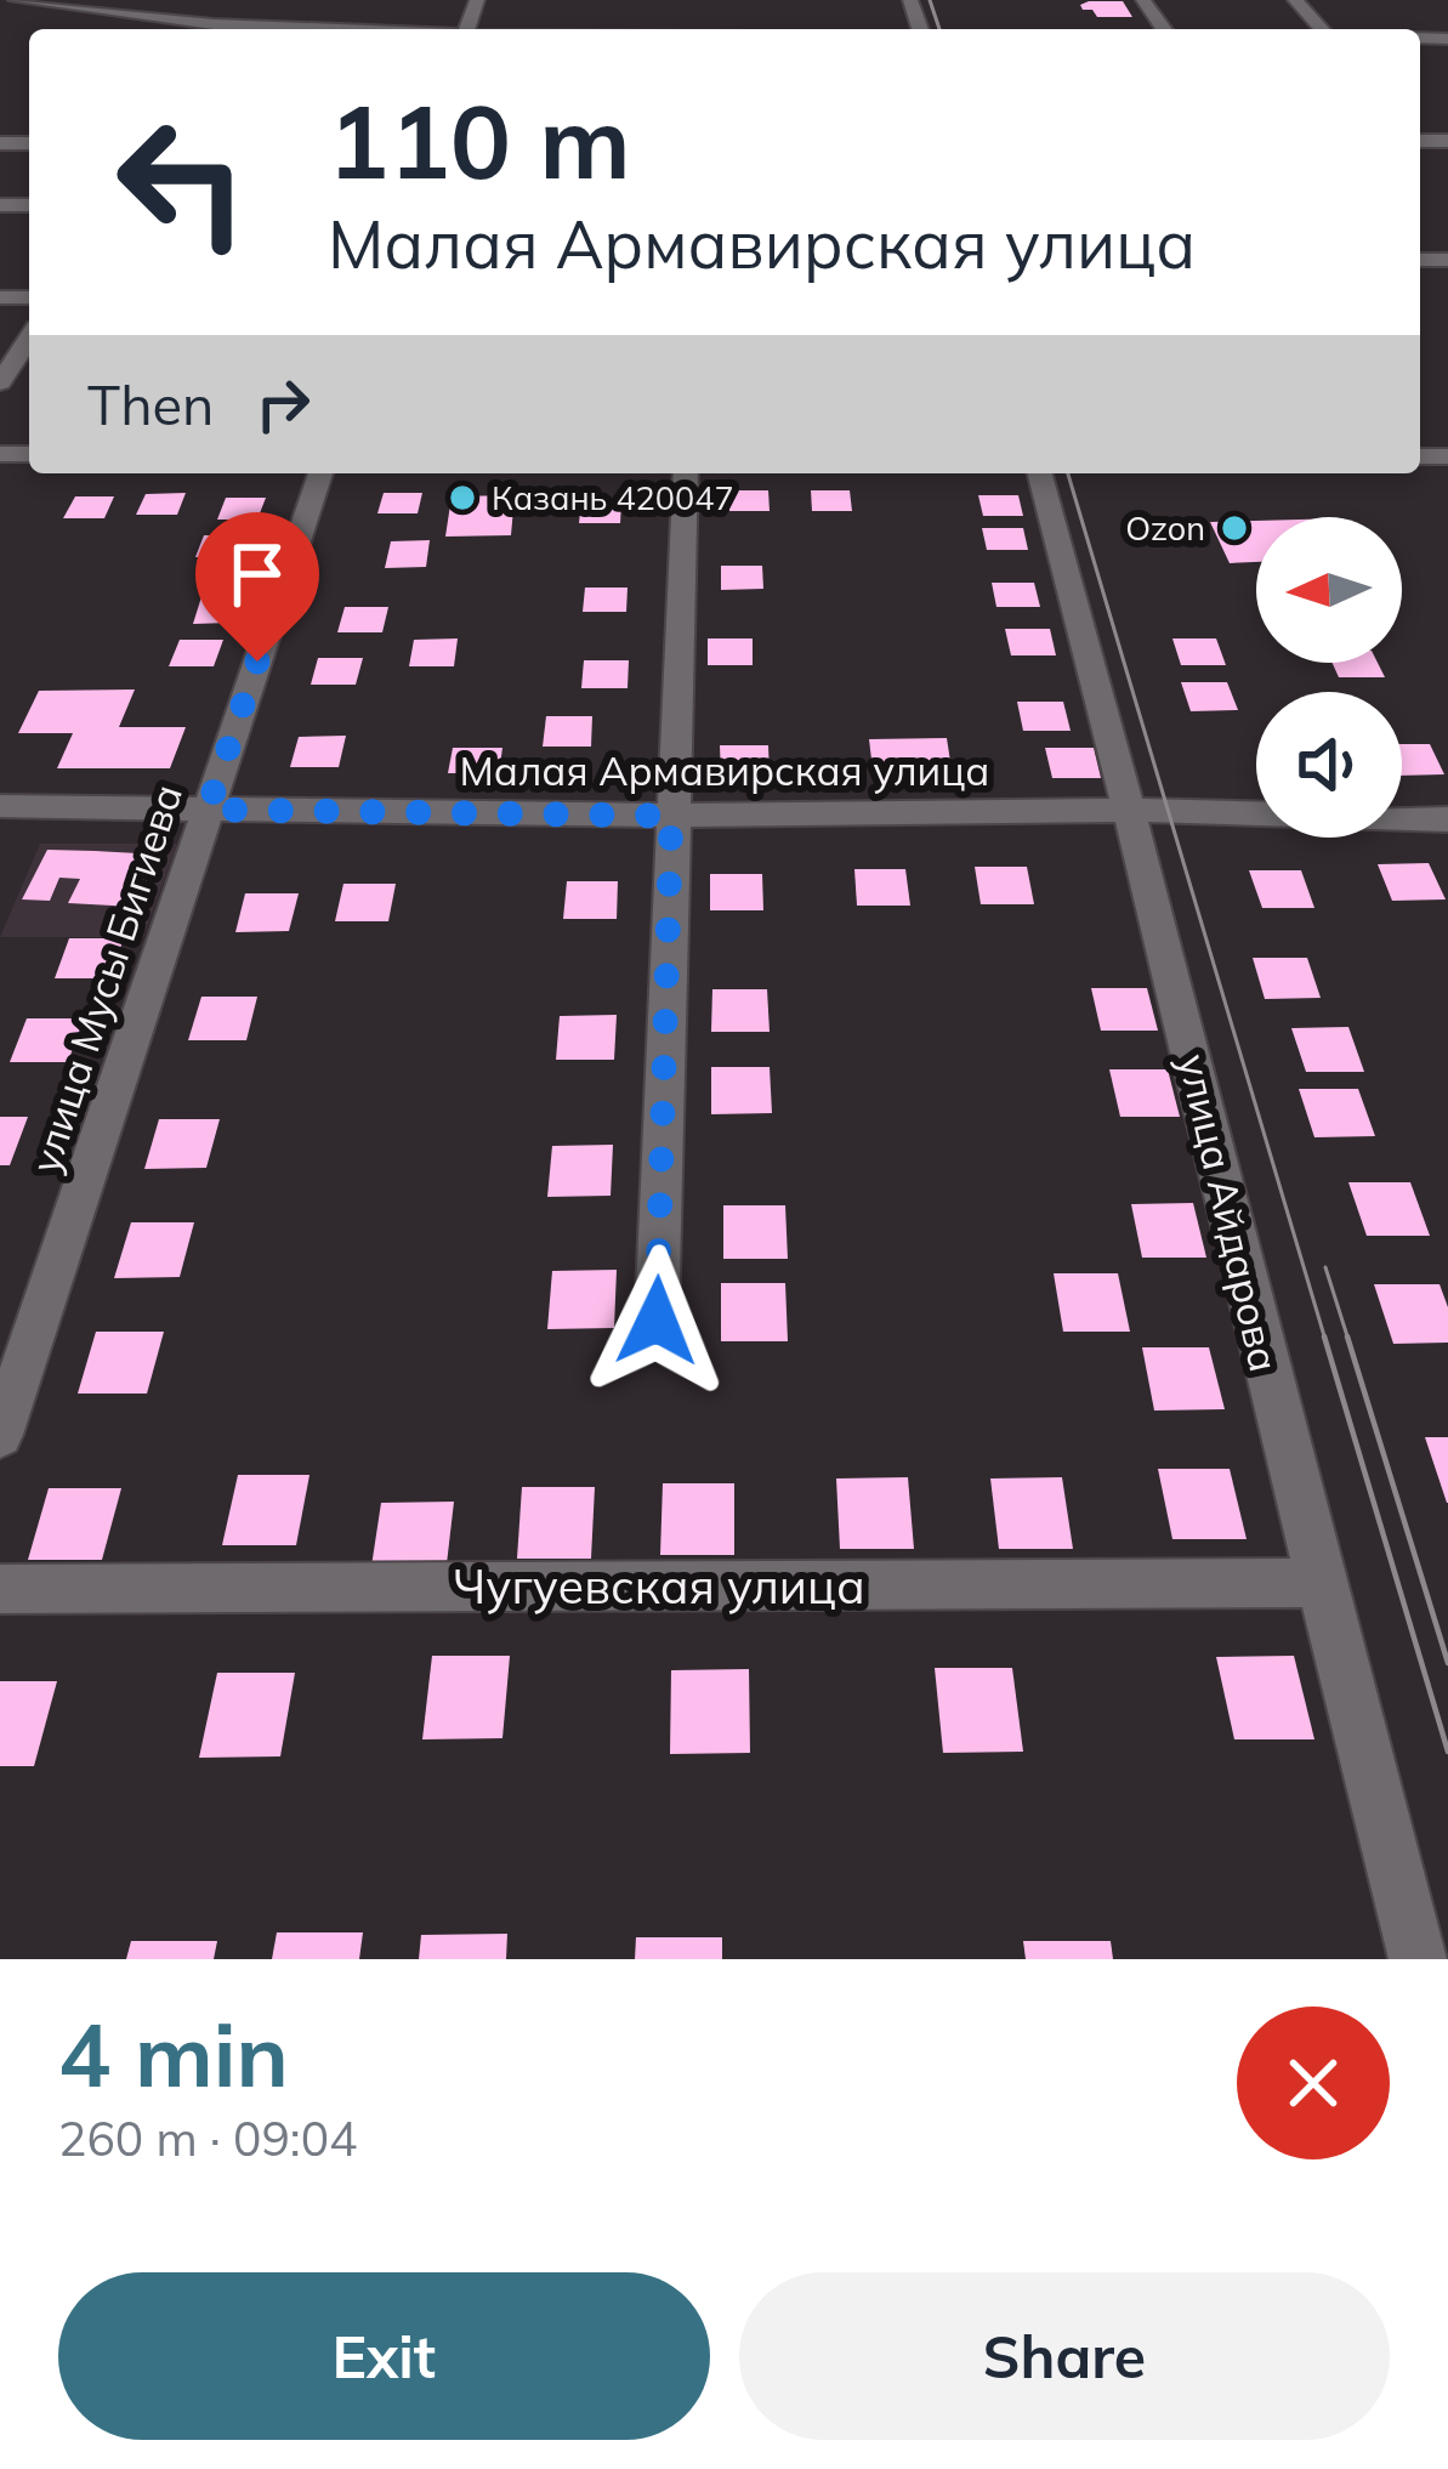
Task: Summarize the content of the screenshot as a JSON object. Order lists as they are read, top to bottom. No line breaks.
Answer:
{"streets":{"street":["Малая Армавирская улица","улица Мусы Бигиева","улица Айдарова","Чугуевская улица"]},"crossings":[["Малая Армавирская улица","улица Мусы Бигиева"],["Малая Армавирская улица","улица Айдарова"],["улица Айдарова","Чугуевская улица"]],"places":["Казань 420047","Ozon"],"north":"left","page":{"turn":["110 m","Малая Армавирская улица"],"then":"Then","heading":["4 min","260 m · 09:04"],"buttons":["Exit","Share"]}}
